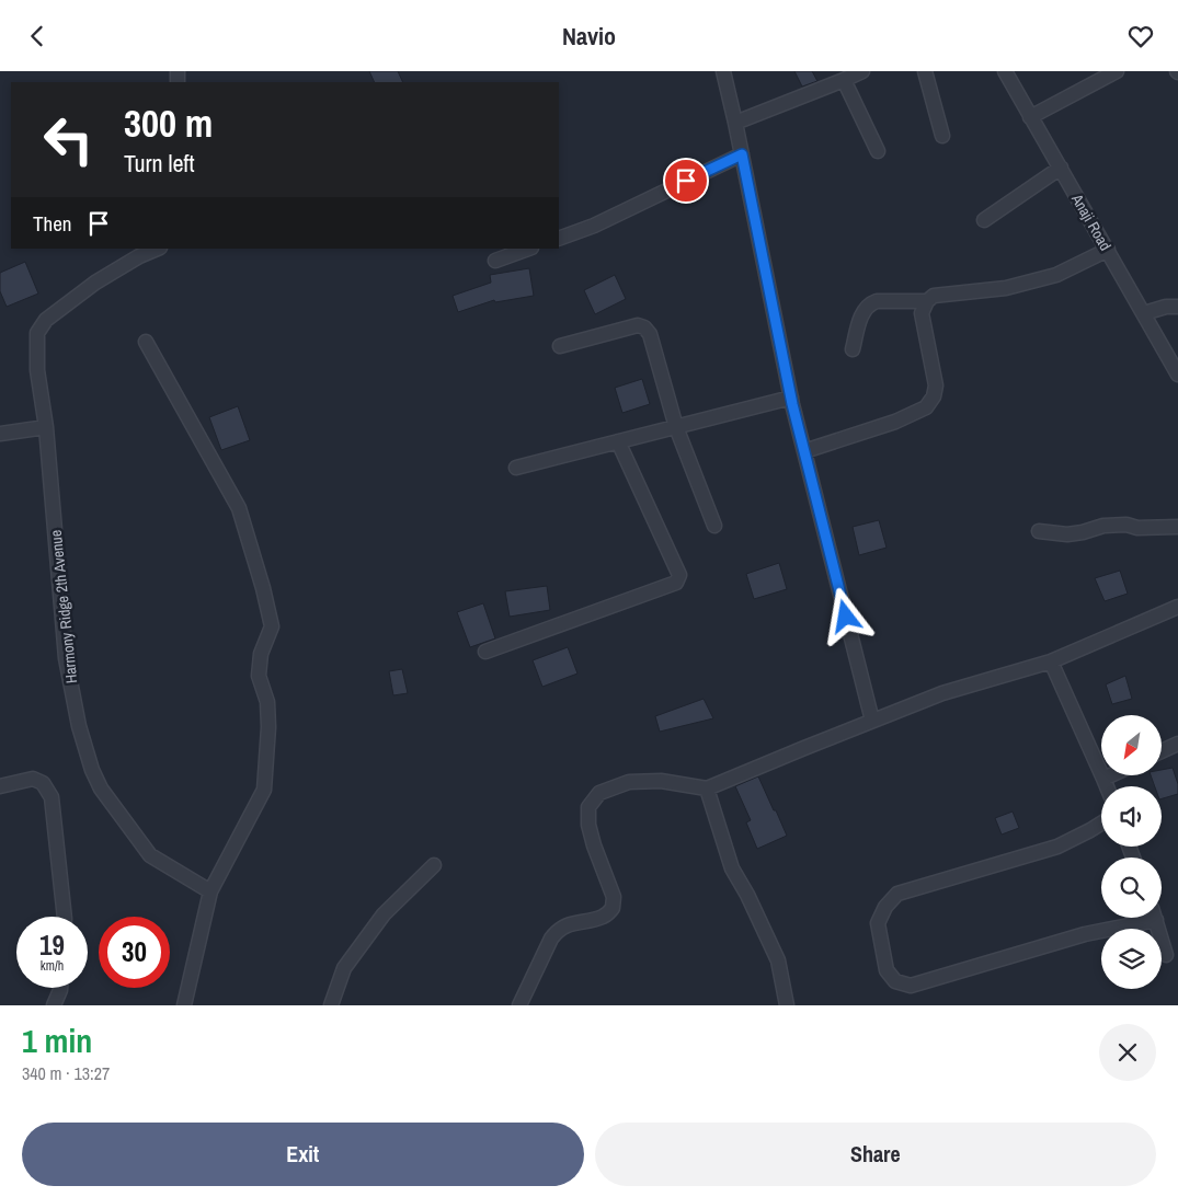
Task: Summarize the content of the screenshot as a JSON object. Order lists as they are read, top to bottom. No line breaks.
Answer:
{"streets":{"street":["Anaji Road","Harmony Ridge 2th Avenue"]},"north":"bottom left","page":{"header":"Navio","turn":["300 m","Turn left"],"then":"Then","speed":"19 km/h","limit":"30","heading":["1 min","340 m · 13:27"],"buttons":["Exit","Share"]}}
